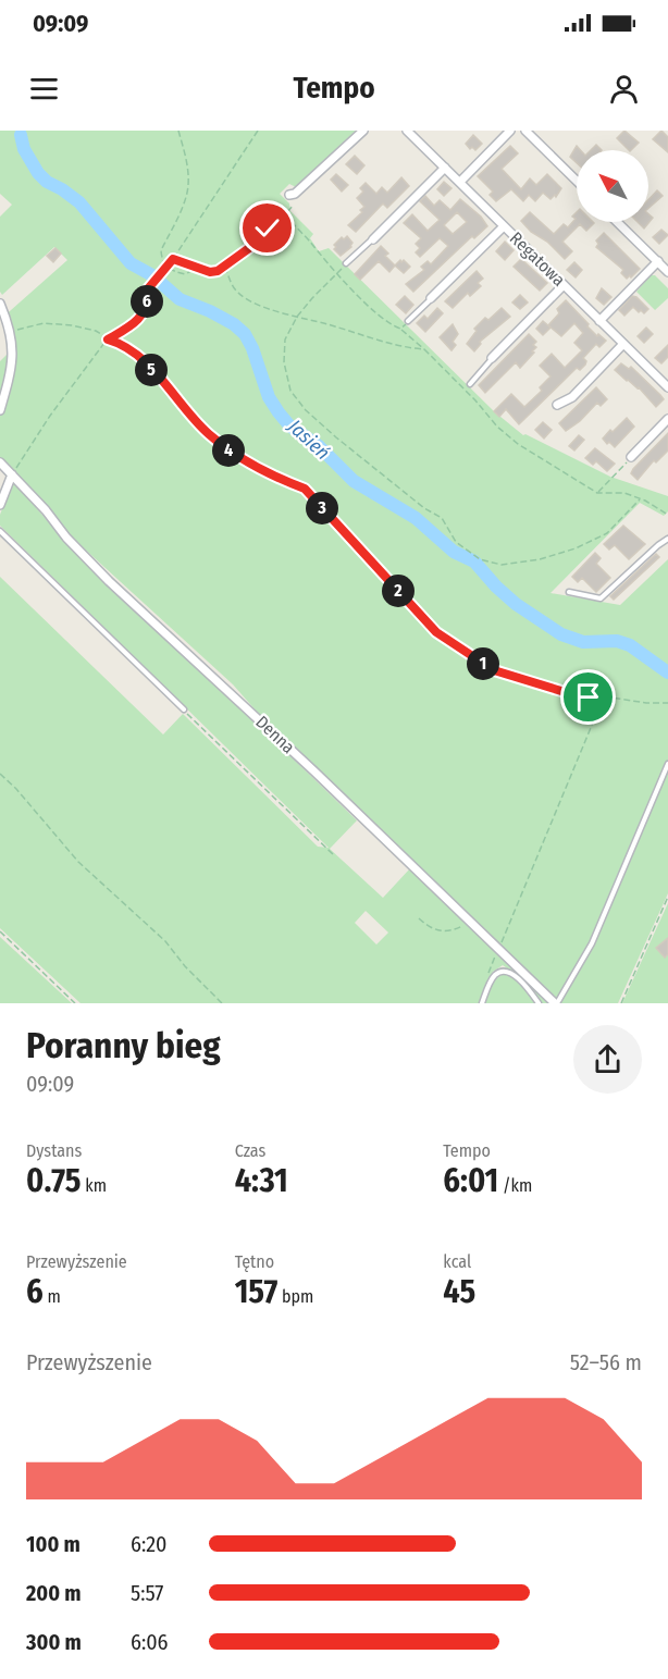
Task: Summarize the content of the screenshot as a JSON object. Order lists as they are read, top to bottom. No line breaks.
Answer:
{"streets":{"street":["Regatowa","Denna"]},"water":["Jasień"],"north":"top left","page":{"status":"09:09","header":"Tempo","pins":["6","5","4","3","2","1"],"heading":["Poranny bieg","09:09"],"stats":[["Dystans","0.75 km"],["Czas","4:31"],["Tempo","6:01 /km"],["Przewyższenie","6 m"],["Tętno","157 bpm"],["kcal","45"]],"chart":["Przewyższenie","52–56 m"],"list":[{"name":"100 m","note":"6:20"},{"name":"200 m","note":"5:57"},{"name":"300 m","note":"6:06"}]}}
